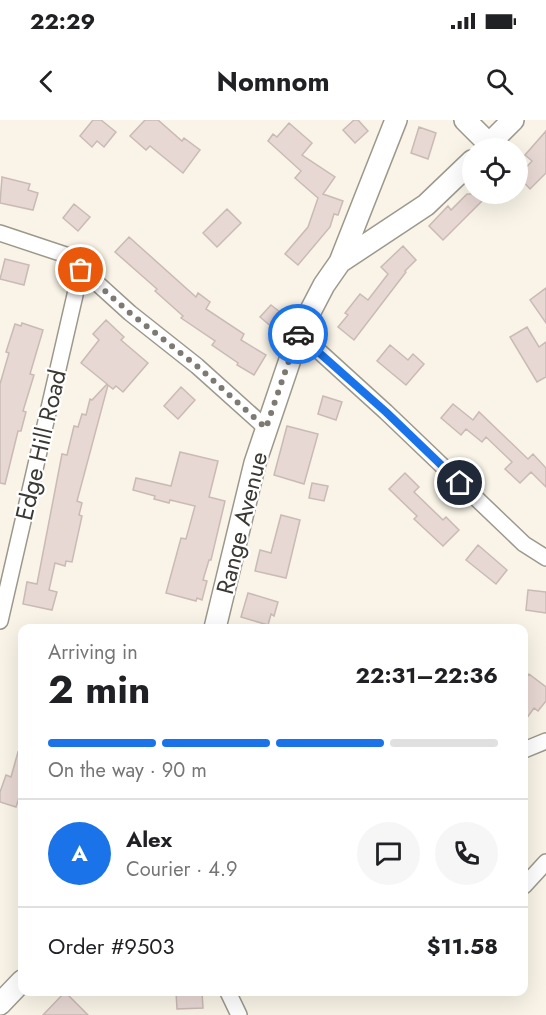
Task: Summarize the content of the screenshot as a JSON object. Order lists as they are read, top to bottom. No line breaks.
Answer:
{"streets":{"street":["Edge Hill Road","Range Avenue"]},"page":{"status":"22:29","header":"Nomnom","heading":["2 min","Arriving in","22:31–22:36"],"panel":["Alex","Courier · 4.9","Order #9503","$11.58"],"bar":"On the way · 90 m","round":"A"}}
